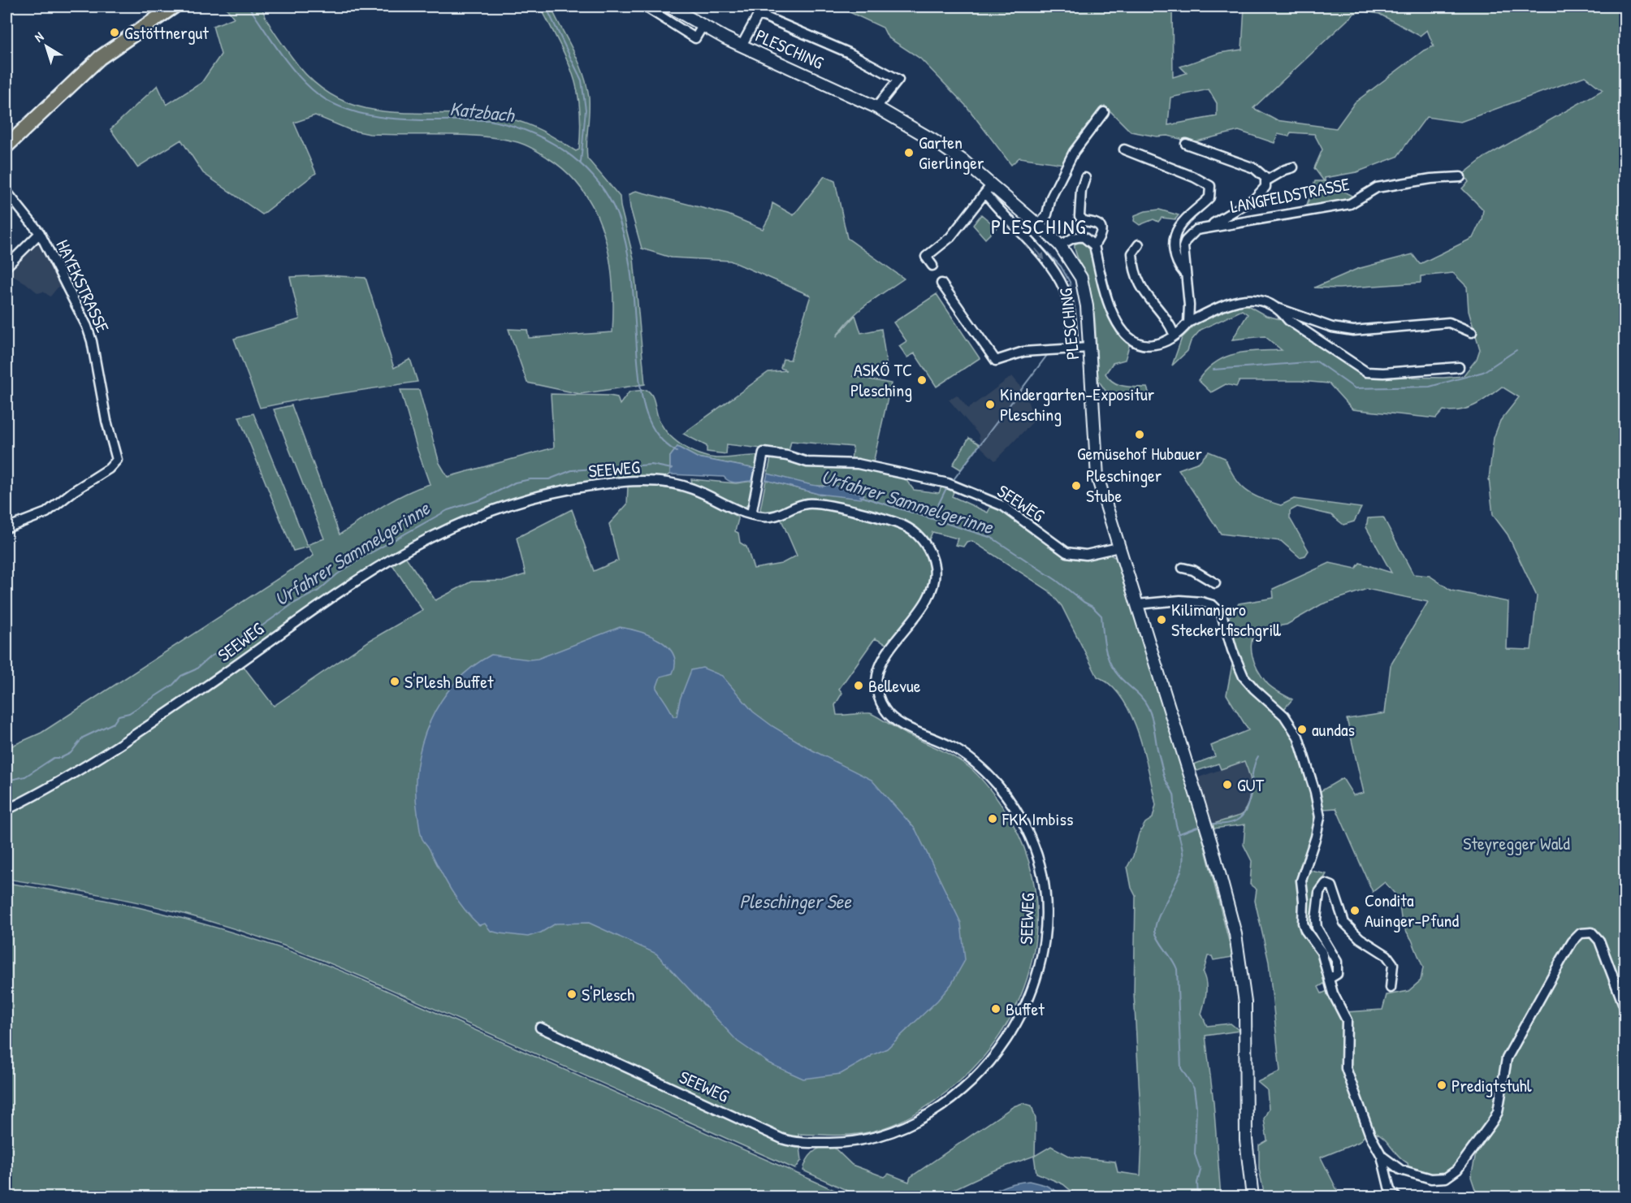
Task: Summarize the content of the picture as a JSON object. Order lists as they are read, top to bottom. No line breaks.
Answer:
{"streets":{"main road":["PLESCHING"],"street":["LANGFELDSTRASSE","HAYEKSTRASSE","SEEWEG"]},"crossings":[["PLESCHING","SEEWEG"]],"districts":["PLESCHING"],"water":["Katzbach","Urfahrer Sammelgerinne","Pleschinger See"],"parks":["Steyregger Wald"],"places":["Gstöttnergut","Garten Gierlinger","ASKÖ TC Plesching","Kindergarten-Expositur Plesching","Gemüsehof Hubauer","Pleschinger Stube","Kilimanjaro Steckerlfischgrill","S'Plesh Buffet","Bellevue","aundas","GUT","FKK Imbiss","Condita Auinger-Pfund","S'Plesch","Buffet","Predigtstuhl"],"north":"top left"}
